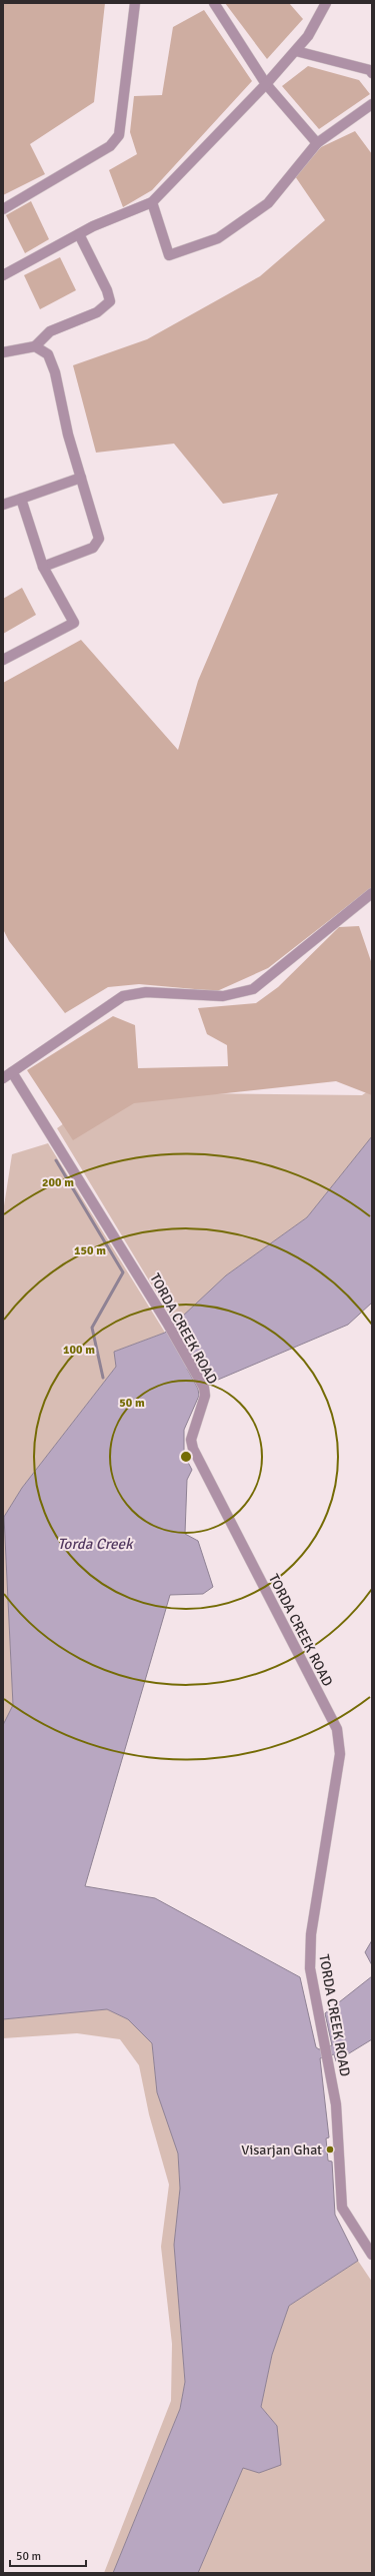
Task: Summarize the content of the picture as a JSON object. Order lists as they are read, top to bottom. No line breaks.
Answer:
{"streets":{"street":["TORDA CREEK ROAD"]},"water":["Torda Creek"],"places":["Visarjan Ghat"],"scale_bar":"50 m","rings":["200 m","150 m","100 m","50 m"]}
